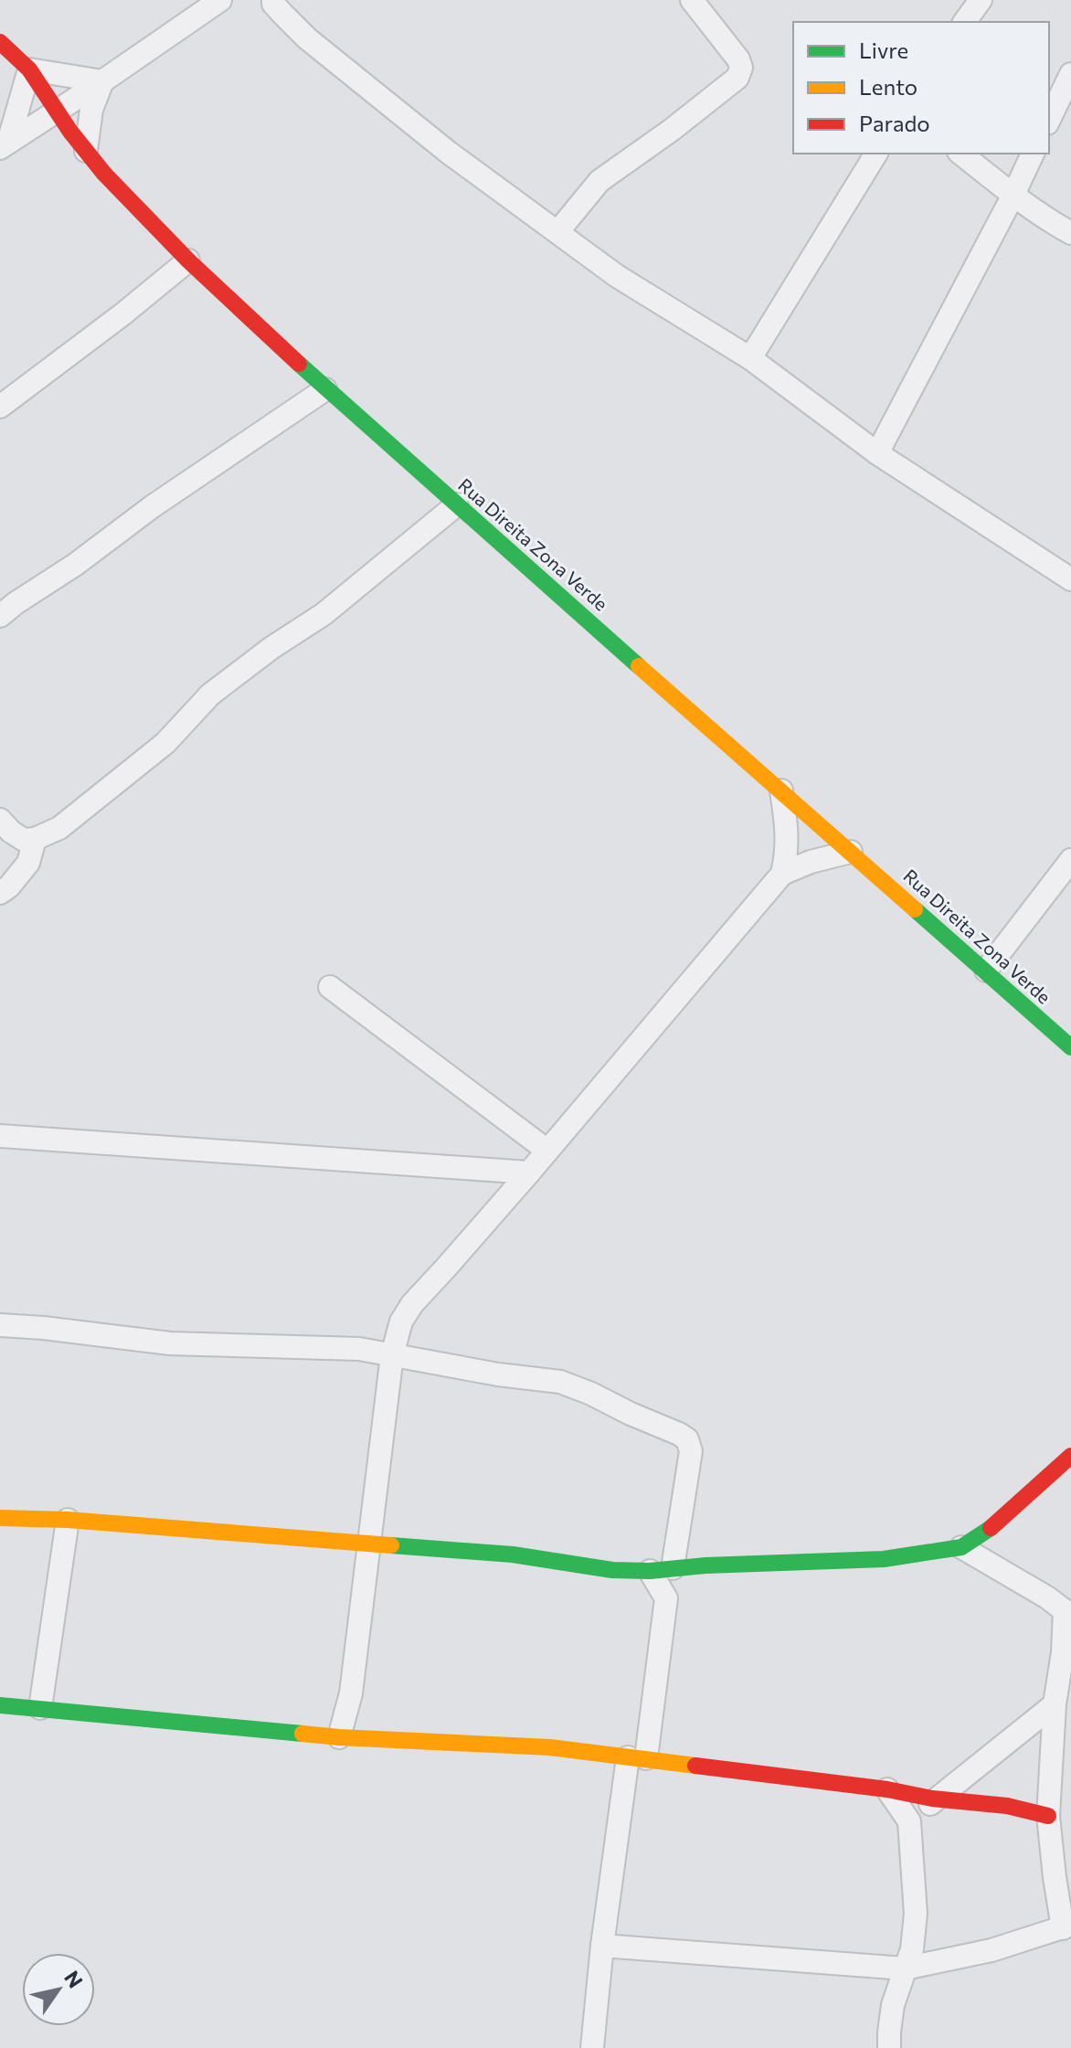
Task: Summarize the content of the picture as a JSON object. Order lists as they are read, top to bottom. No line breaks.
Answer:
{"streets":{"street":["Rua Direita Zona Verde"]},"legend":["Livre","Lento","Parado"],"north":"top right"}
